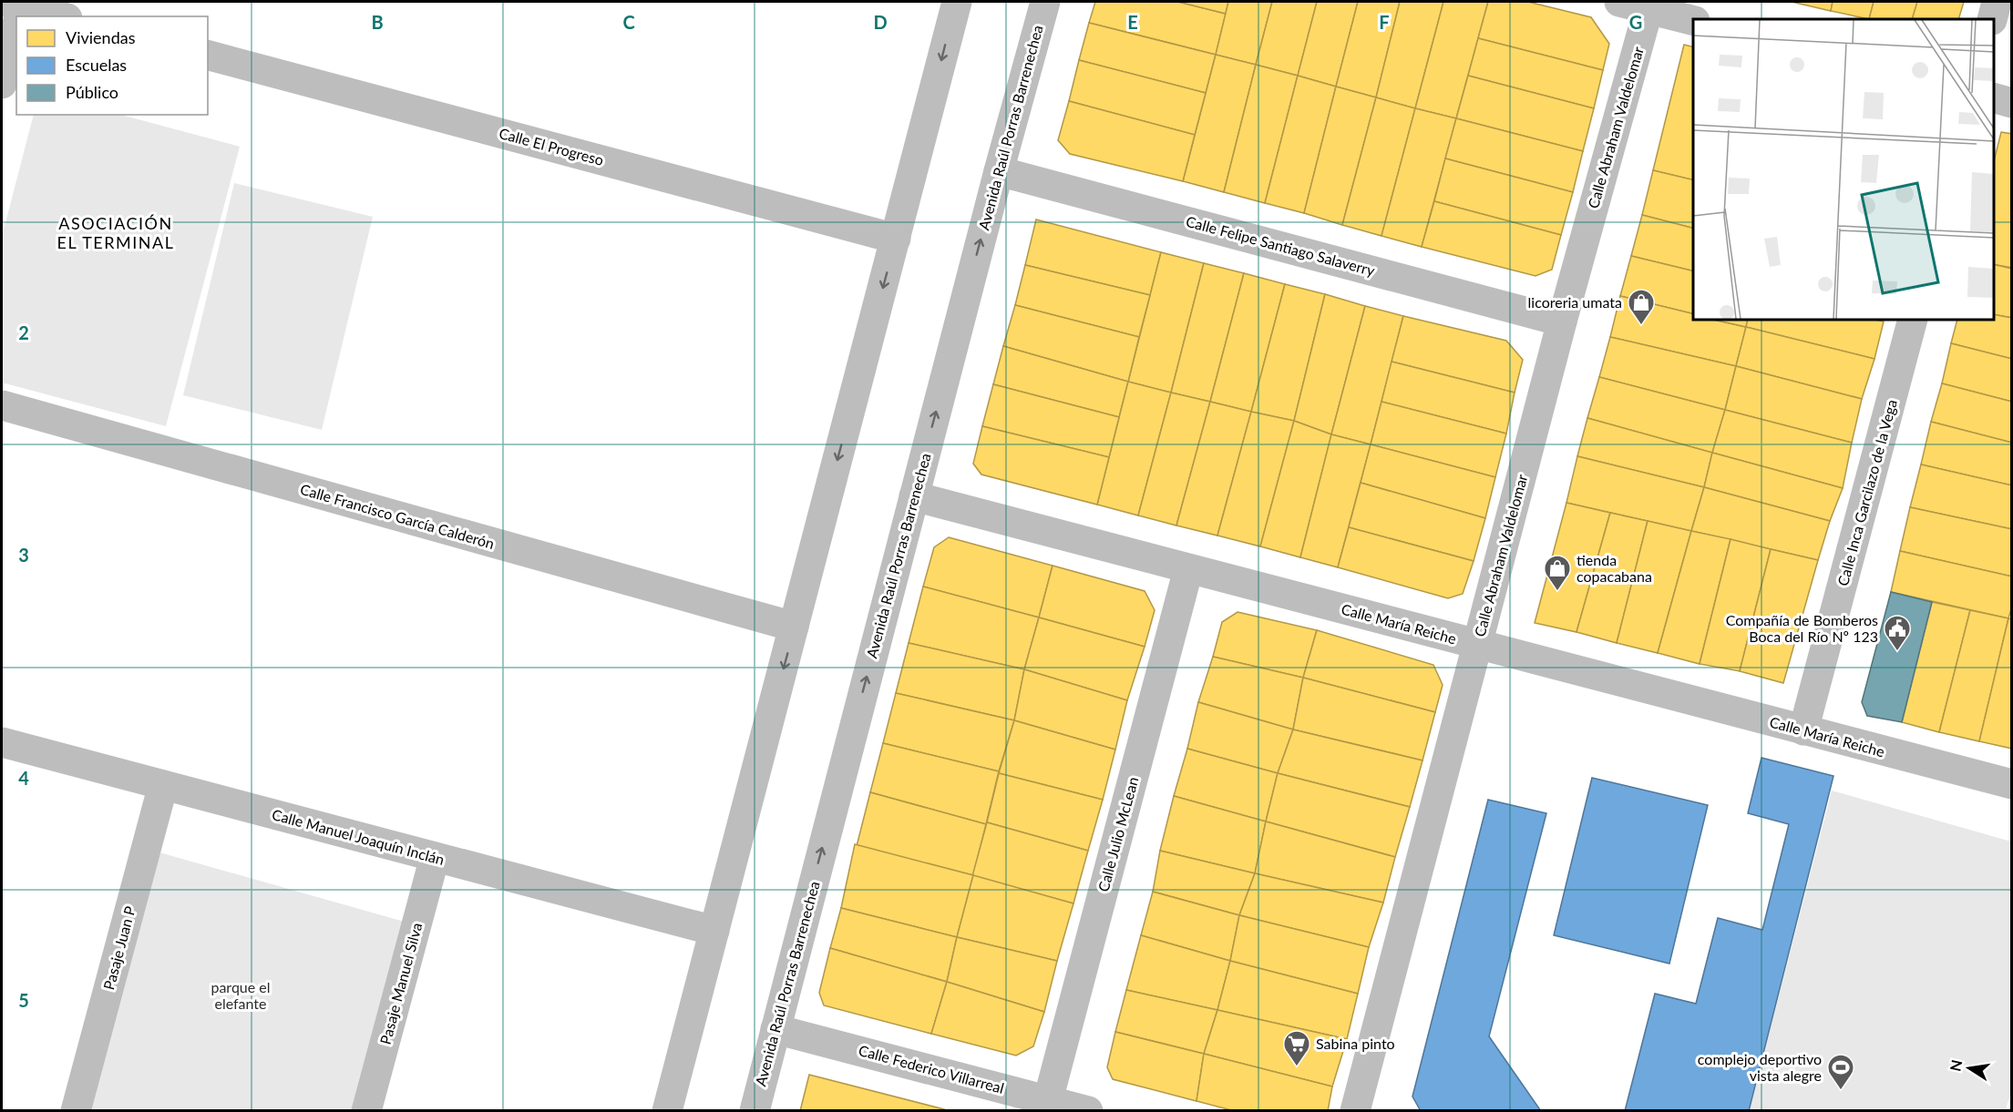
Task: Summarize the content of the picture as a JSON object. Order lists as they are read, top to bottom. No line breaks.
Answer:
{"streets":{"street":["Avenida Raúl Porras Barrenechea","Calle Abraham Valdelomar","Calle El Progreso","Calle Felipe Santiago Salaverry","Calle Inca Garcilazo de la Vega","Calle Francisco García Calderón","Calle María Reiche","Calle Julio McLean","Calle Manuel Joaquín Inclán","Pasaje Juan P","Pasaje Manuel Silva","Calle Federico Villarreal"]},"crossings":[["Avenida Raúl Porras Barrenechea","Calle Felipe Santiago Salaverry"],["Avenida Raúl Porras Barrenechea","Calle María Reiche"],["Avenida Raúl Porras Barrenechea","Calle Federico Villarreal"],["Calle Abraham Valdelomar","Calle Felipe Santiago Salaverry"],["Calle Abraham Valdelomar","Calle María Reiche"],["Calle Inca Garcilazo de la Vega","Calle María Reiche"],["Calle María Reiche","Calle Julio McLean"],["Calle Julio McLean","Calle Federico Villarreal"],["Calle Manuel Joaquín Inclán","Pasaje Juan P"],["Calle Manuel Joaquín Inclán","Pasaje Manuel Silva"]],"districts":["ASOCIACIÓN EL TERMINAL"],"parks":["parque el elefante"],"places":{"shop":["licoreria umata","tienda copacabana"],"public building":["Compañía de Bomberos Boca del Río Nº 123"],"supermarket":["Sabina pinto"],"sports":["complejo deportivo vista alegre"]},"legend":["Viviendas","Escuelas","Público"],"north":"left","grid":{"columns":["B","C","D","E","F","G"],"rows":["2","3","4","5"]}}
